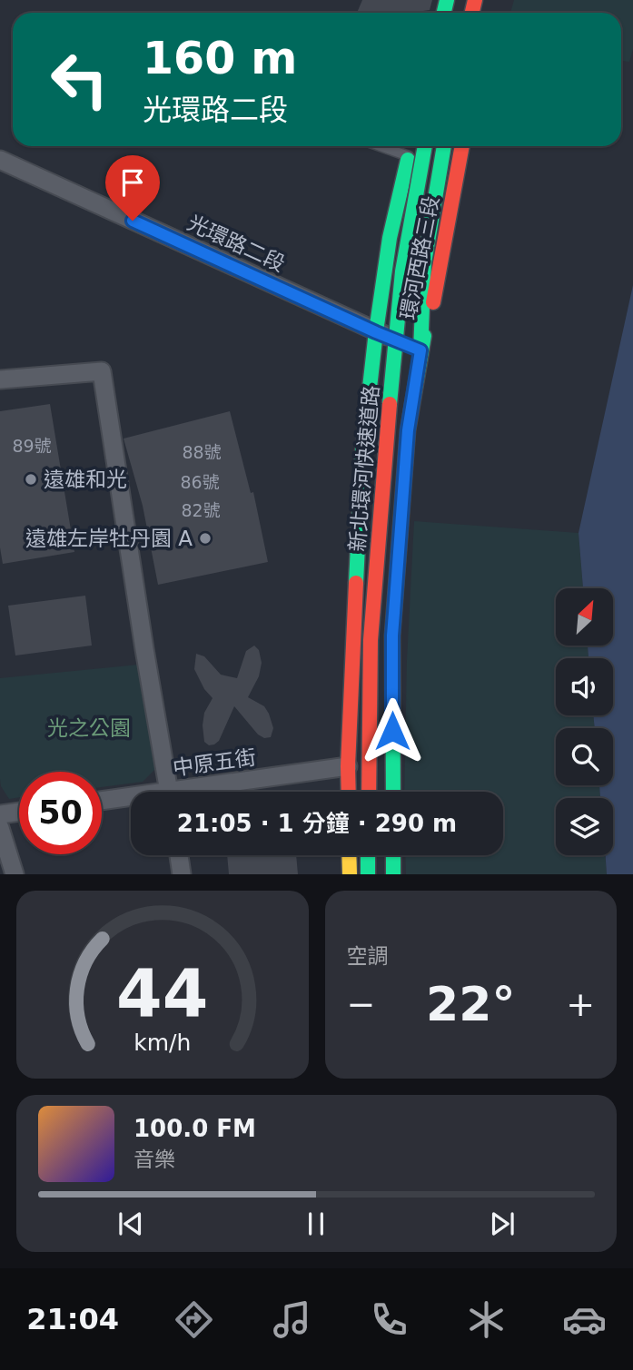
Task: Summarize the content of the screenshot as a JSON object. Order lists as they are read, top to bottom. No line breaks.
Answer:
{"streets":{"main road":["環河西路三段","新北環河快速道路"],"street":["光環路二段","中原五街"]},"crossings":[["光環路二段","環河西路三段"],["環河西路三段","中原五街"]],"parks":["光之公園"],"places":["遠雄和光","遠雄左岸牡丹園 A"],"house_numbers":["89號","88號","86號","82號"],"north":"top right","page":{"turn":["160 m","光環路二段"],"limit":"50","trip":"21:05 · 1 分鐘 · 290 m","tile":"空調","heat":["−","22°","+"],"song":["100.0 FM","音樂"],"tabs":"21:04","gauge":["44","km/h"]}}
